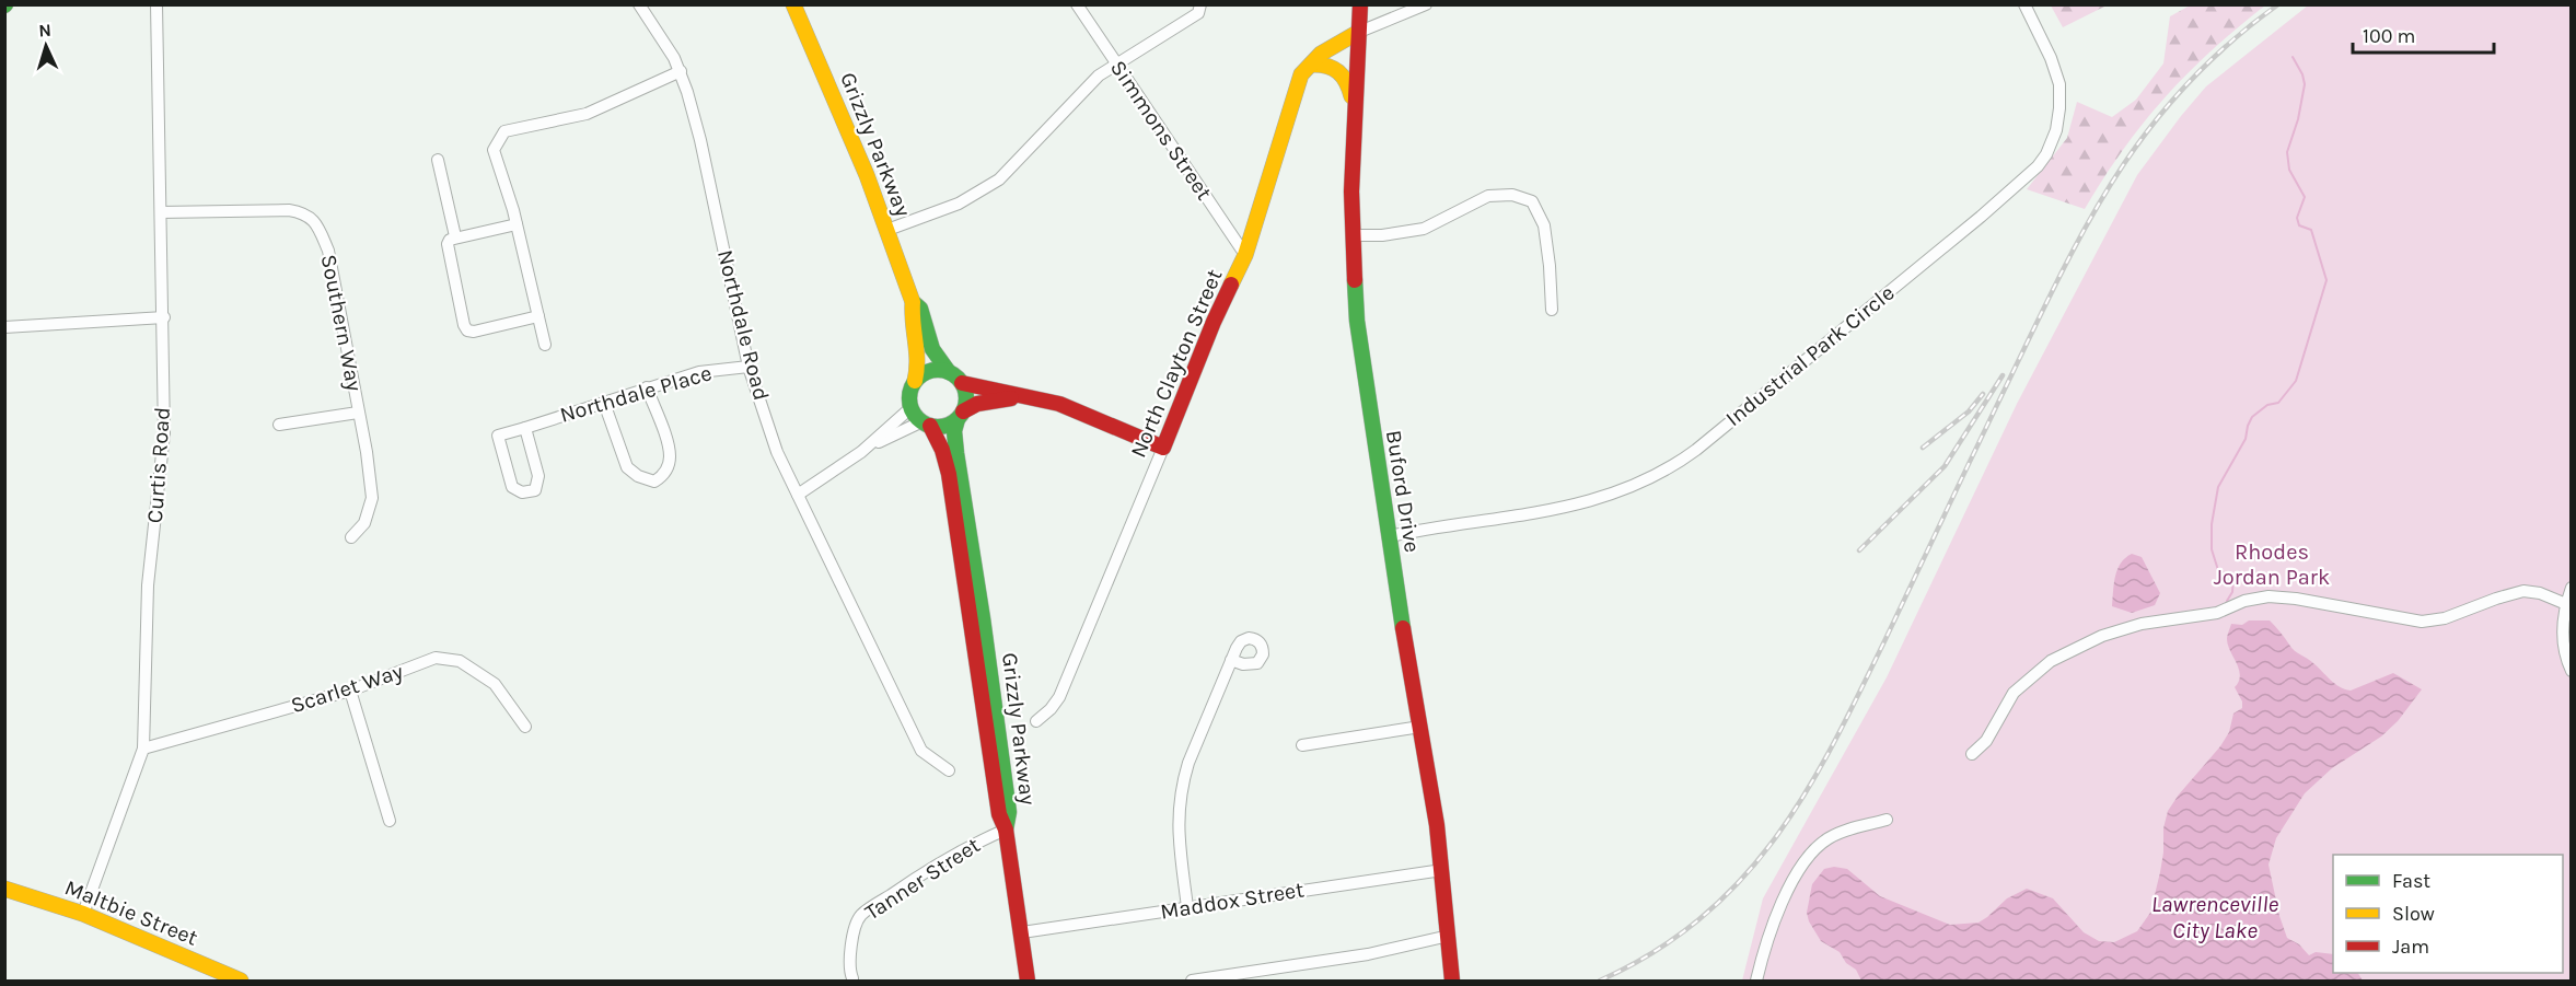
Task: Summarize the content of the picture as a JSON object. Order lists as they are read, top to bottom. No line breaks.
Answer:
{"streets":{"main road":["Grizzly Parkway","North Clayton Street","Buford Drive","Maltbie Street"],"street":["Simmons Street","Southern Way","Northdale Road","Industrial Park Circle","Northdale Place","Curtis Road","Scarlet Way","Tanner Street","Maddox Street"]},"crossings":[["Simmons Street","North Clayton Street"],["Grizzly Parkway","Tanner Street"],["Southern Way","Curtis Road"],["Northdale Road","Northdale Place"],["Industrial Park Circle","Buford Drive"],["North Clayton Street","Buford Drive"],["Curtis Road","Scarlet Way"],["Curtis Road","Maltbie Street"],["Buford Drive","Maddox Street"]],"water":["Lawrenceville City Lake"],"parks":["Rhodes Jordan Park"],"legend":["Fast","Slow","Jam"],"scale_bar":"100 m","north":"top"}
